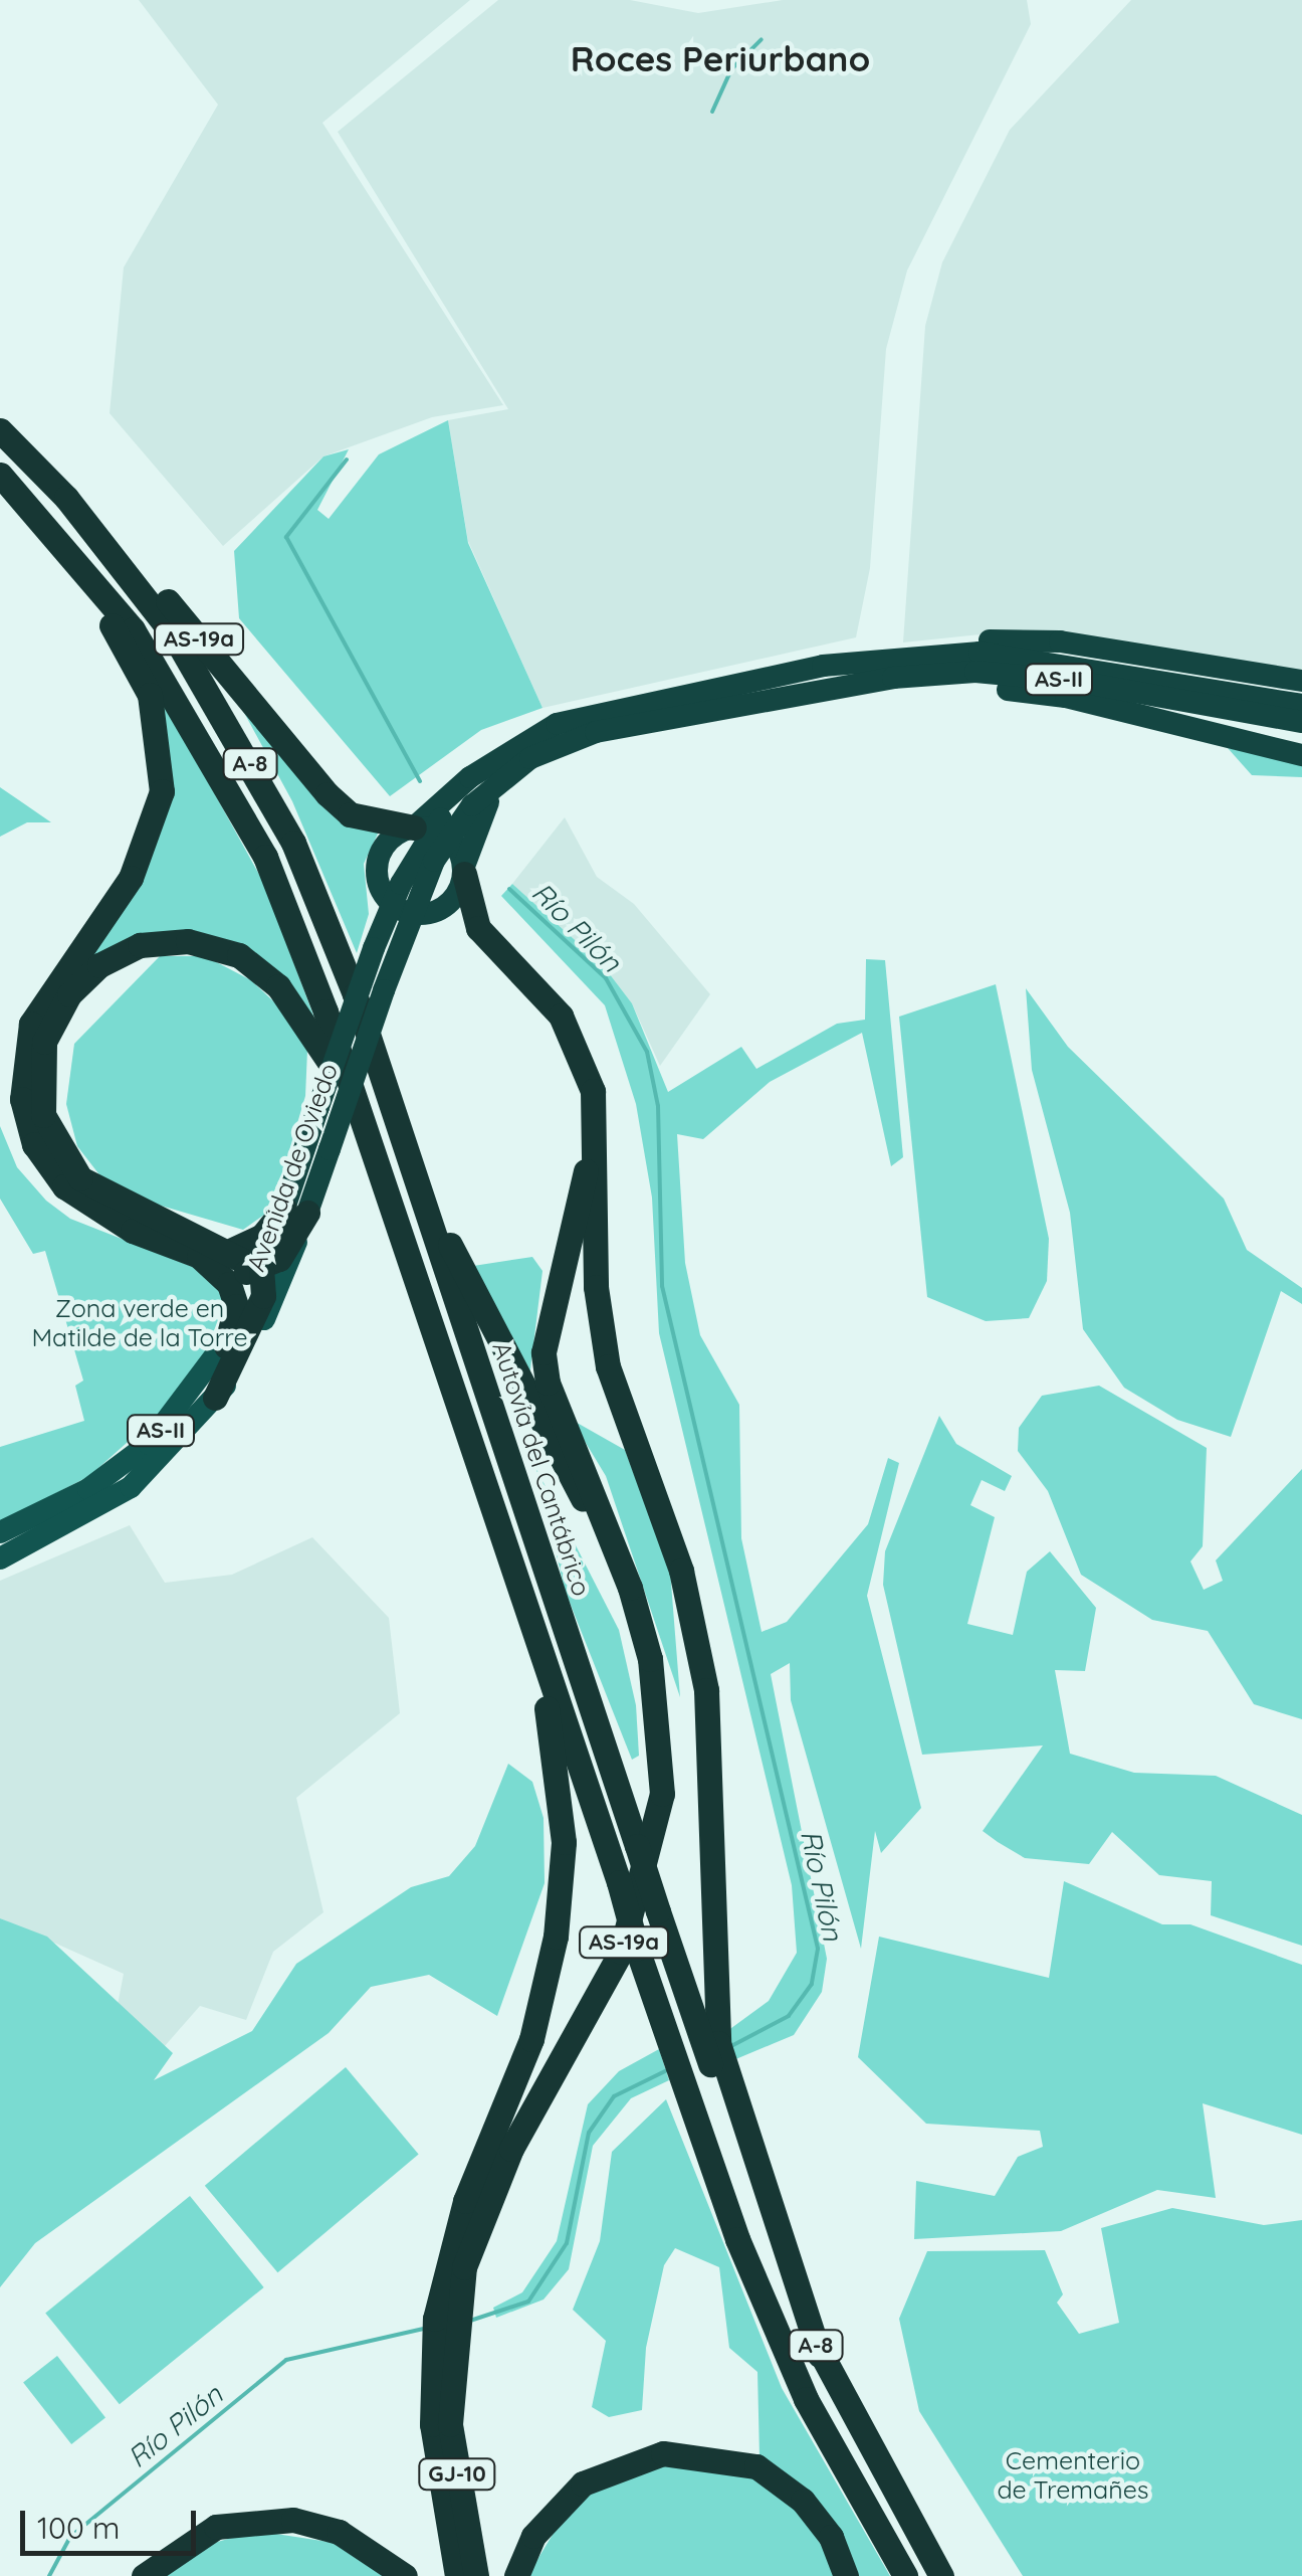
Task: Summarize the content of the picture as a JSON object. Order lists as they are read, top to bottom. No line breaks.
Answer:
{"streets":{"highway":["AS-19a","AS-II","A-8","Avenida de Oviedo","Autovía del Cantábrico","GJ-10"]},"crossings":[["AS-19a","AS-II"],["AS-19a","A-8"],["AS-II","Avenida de Oviedo"]],"districts":["Roces Periurbano"],"water":["Río Pilón"],"parks":["Zona verde en Matilde de la Torre","Cementerio de Tremañes"],"scale_bar":"100 m"}
